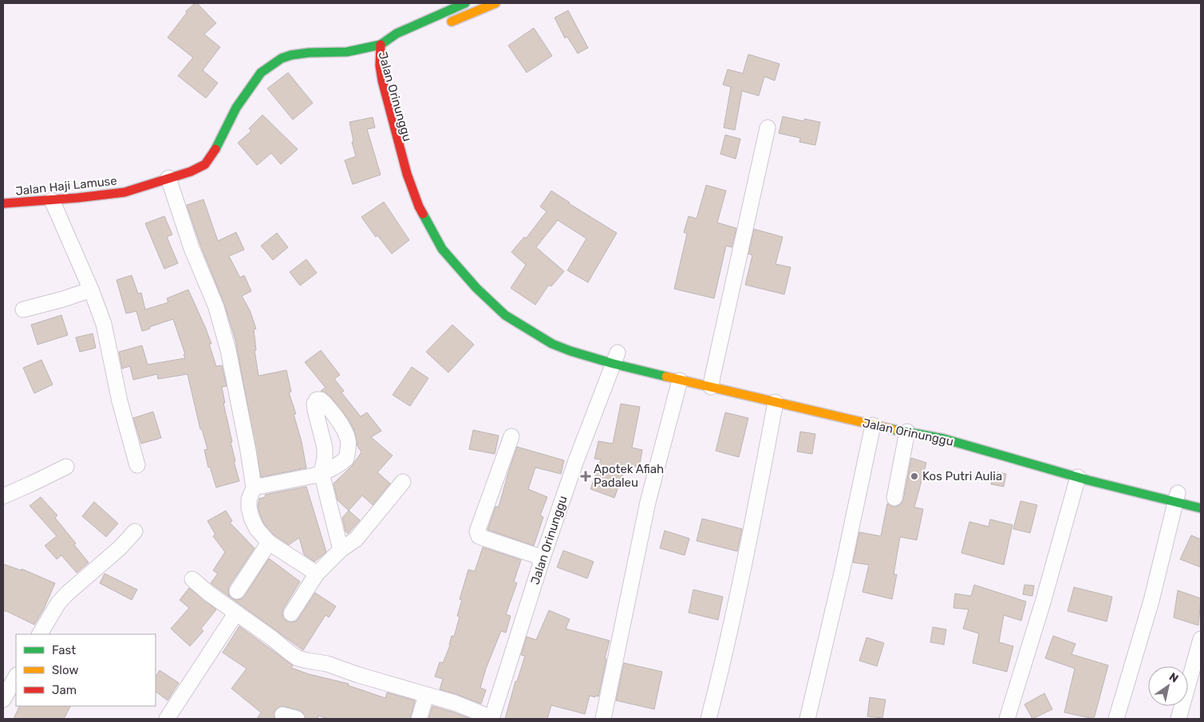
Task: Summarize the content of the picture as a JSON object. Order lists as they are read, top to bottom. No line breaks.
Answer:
{"streets":{"street":["Jalan Orinunggu","Jalan Haji Lamuse"]},"crossings":[["Jalan Orinunggu","Jalan Haji Lamuse"]],"places":{"health":["Apotek Afiah Padaleu"],"other":["Kos Putri Aulia"]},"legend":["Fast","Slow","Jam"],"north":"top right"}
